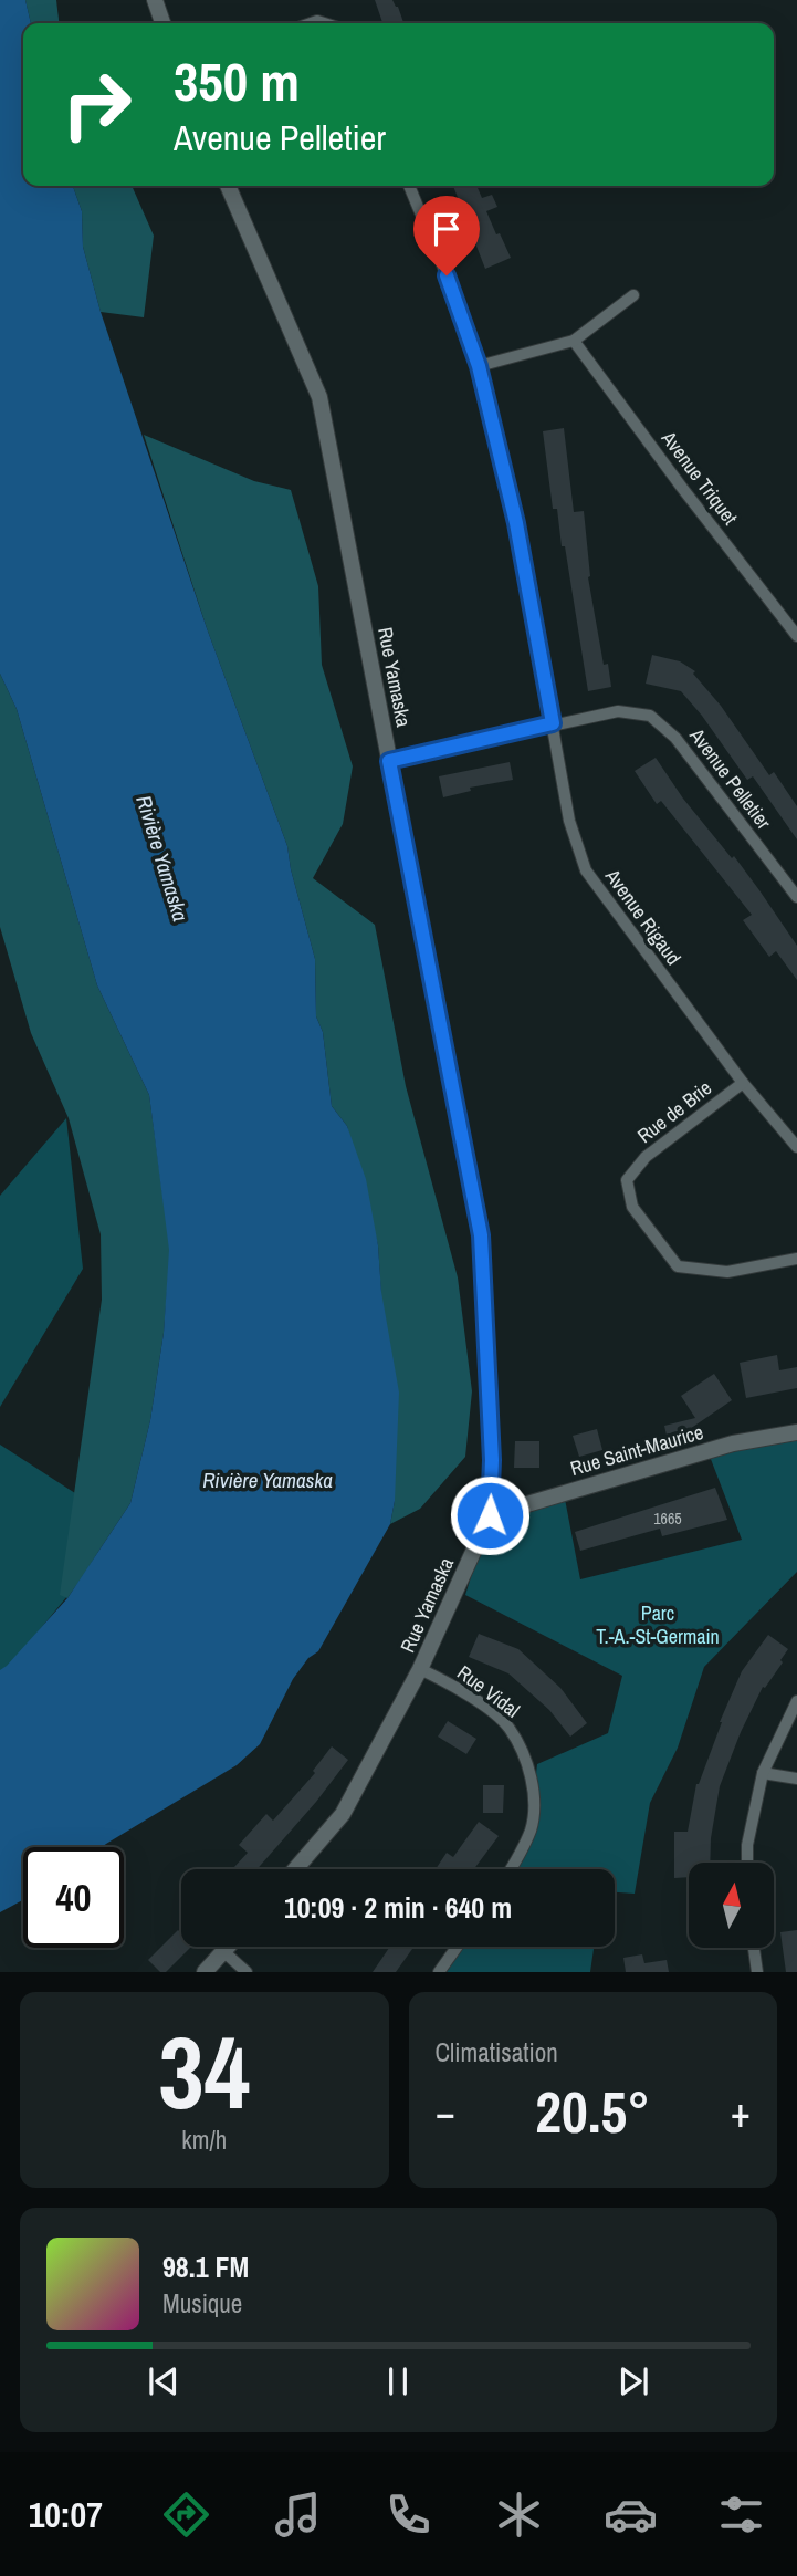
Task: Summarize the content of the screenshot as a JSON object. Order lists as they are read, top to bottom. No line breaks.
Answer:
{"streets":{"street":["Avenue Triquet","Rue Yamaska","Avenue Pelletier","Avenue Rigaud","Rue de Brie","Rue Saint-Maurice","Rue Vidal"]},"crossings":[["Rue Yamaska","Avenue Pelletier"],["Rue Yamaska","Rue Saint-Maurice"],["Rue Yamaska","Rue Vidal"],["Avenue Pelletier","Avenue Rigaud"],["Avenue Rigaud","Rue de Brie"]],"water":["Rivière Yamaska"],"parks":["Parc T.-A.-St-Germain"],"house_numbers":["1665"],"north":"top","page":{"turn":["350 m","Avenue Pelletier"],"limit":"40","trip":"10:09 · 2 min · 640 m","tile":[["34","km/h"],"Climatisation"],"heat":["−","20.5°","+"],"song":["98.1 FM","Musique"],"tabs":"10:07"}}
